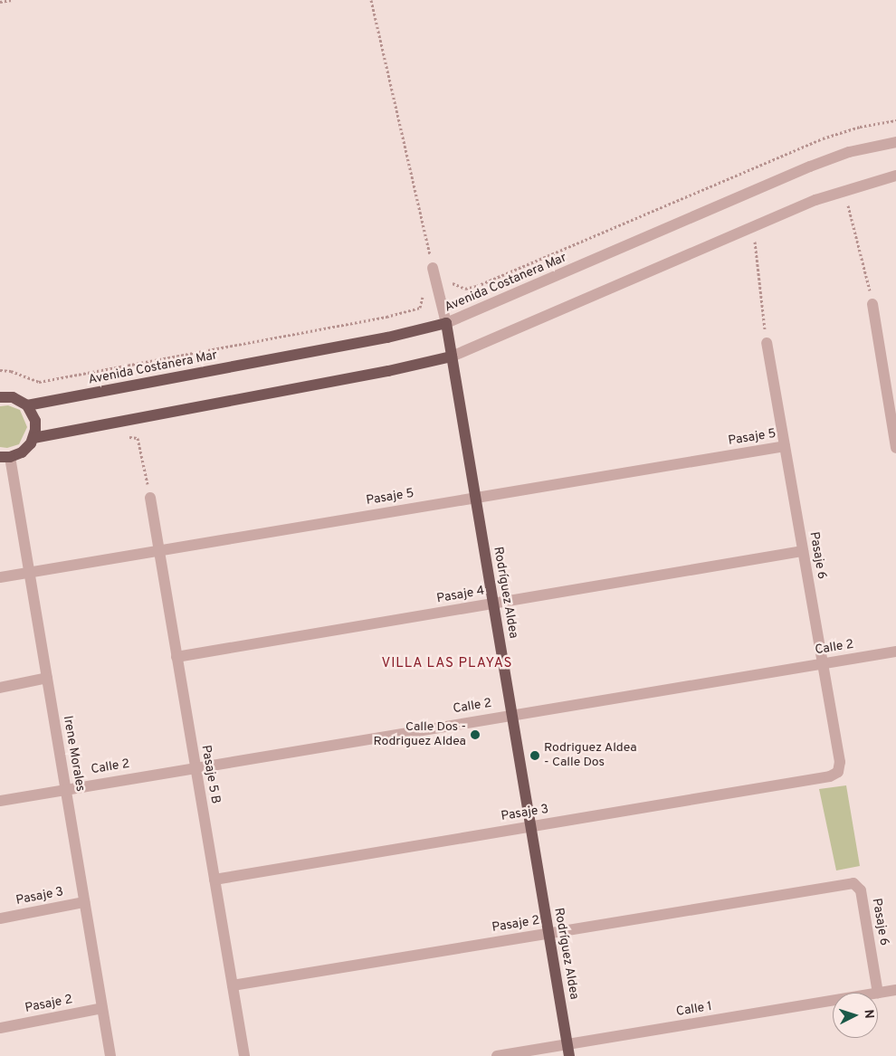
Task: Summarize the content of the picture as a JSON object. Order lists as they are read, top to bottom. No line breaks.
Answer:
{"streets":{"main road":["Avenida Costanera Mar","Rodríguez Aldea"],"street":["Pasaje 5","Pasaje 6","Pasaje 4","Calle 2","Irene Morales","Pasaje 5 B","Pasaje 3","Pasaje 2","Calle 1"]},"crossings":[["Avenida Costanera Mar","Rodríguez Aldea"],["Pasaje 5","Pasaje 6"],["Pasaje 5","Rodríguez Aldea"],["Pasaje 5","Irene Morales"],["Pasaje 5","Pasaje 5 B"],["Pasaje 6","Pasaje 4"],["Pasaje 6","Calle 2"],["Pasaje 6","Pasaje 3"],["Pasaje 6","Pasaje 2"],["Pasaje 6","Calle 1"],["Rodríguez Aldea","Pasaje 4"],["Rodríguez Aldea","Calle 2"],["Rodríguez Aldea","Pasaje 3"],["Rodríguez Aldea","Pasaje 2"],["Rodríguez Aldea","Calle 1"],["Pasaje 4","Pasaje 5 B"],["Calle 2","Irene Morales"],["Calle 2","Pasaje 5 B"],["Irene Morales","Pasaje 3"],["Irene Morales","Pasaje 2"],["Pasaje 5 B","Pasaje 3"],["Pasaje 5 B","Pasaje 2"]],"districts":["VILLA LAS PLAYAS"],"places":["Calle Dos - Rodriguez Aldea","Rodriguez Aldea - Calle Dos"],"north":"right"}
